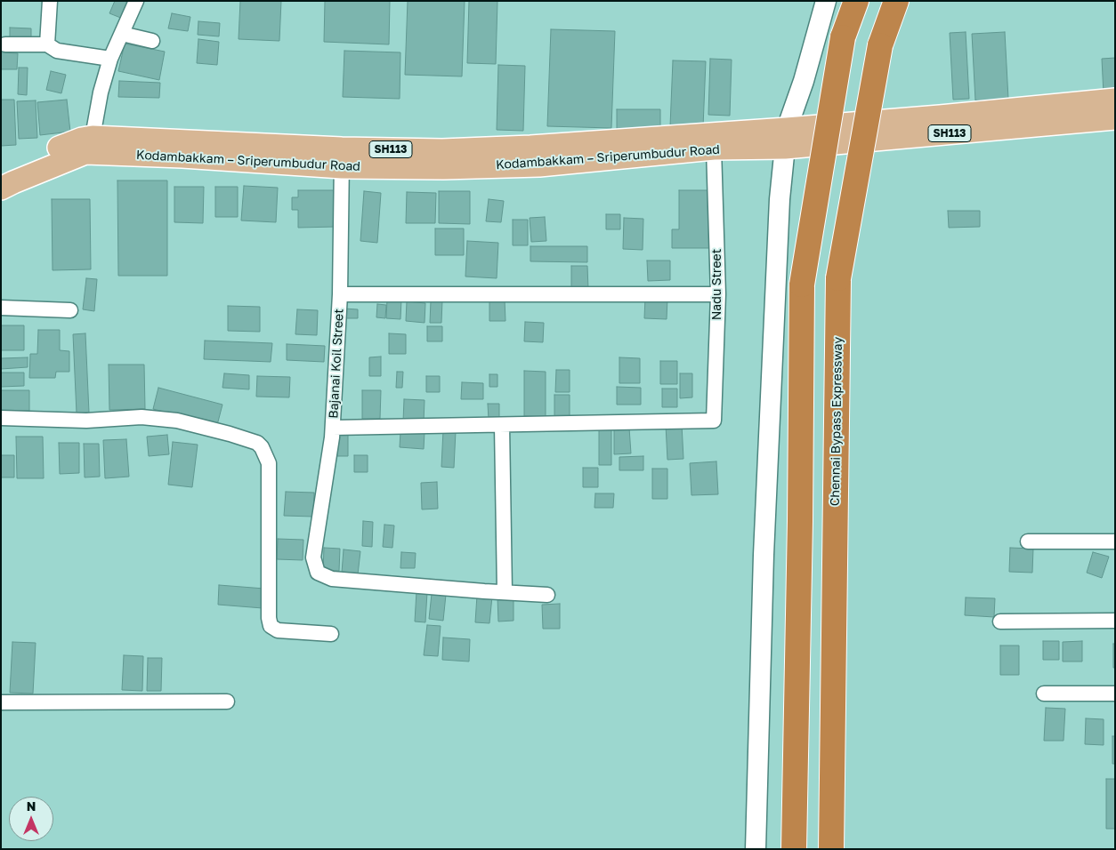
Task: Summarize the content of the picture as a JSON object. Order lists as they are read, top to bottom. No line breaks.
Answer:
{"streets":{"highway":["Chennai Bypass Expressway"],"main road":["SH113","Kodambakkam – Sriperumbudur Road"],"street":["Nadu Street","Bajanai Koil Street"]},"crossings":[["Kodambakkam – Sriperumbudur Road","Nadu Street"],["Kodambakkam – Sriperumbudur Road","Bajanai Koil Street"]],"north":"top"}
